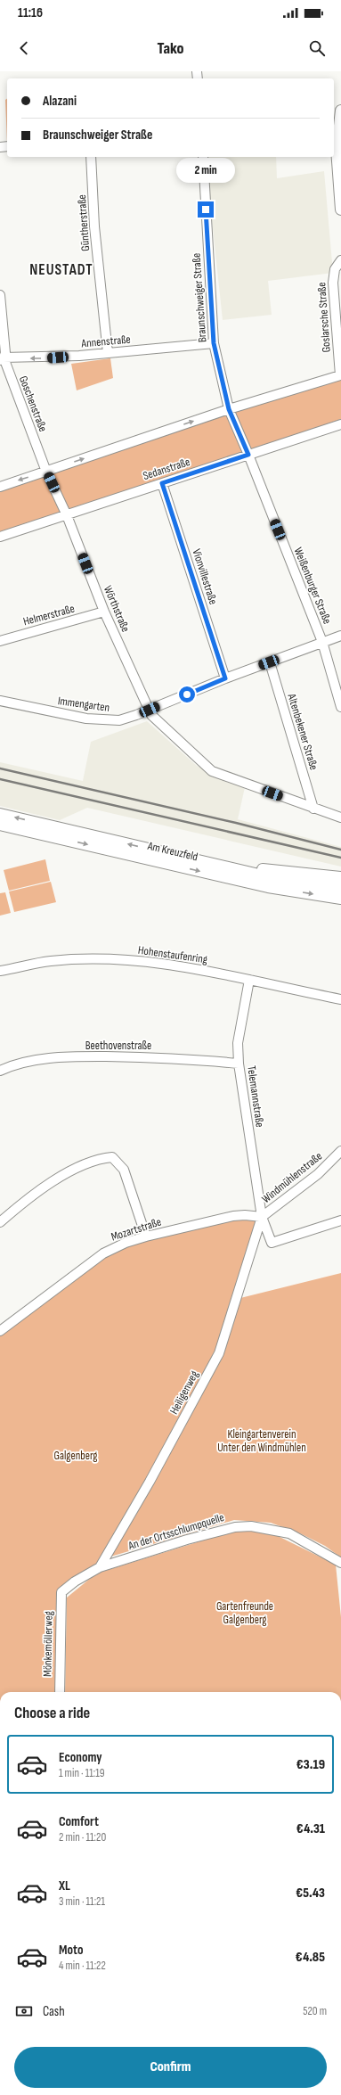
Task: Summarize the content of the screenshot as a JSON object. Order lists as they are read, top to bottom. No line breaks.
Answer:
{"streets":{"main road":["Am Kreuzfeld"],"street":["Güntherstraße","Braunschweiger Straße","Goslarsche Straße","Annenstraße","Goschenstraße","Sedanstraße","Vionvillestraße","Weißenburger Straße","Wörthstraße","Helmerstraße","Immengarten","Altenbekener Straße","Hohenstaufenring","Beethovenstraße","Telemannstraße","Windmühlenstraße","Mozartstraße","Heiligenweg","An der Ortsschlumpquelle","Mönkemöllerweg"]},"crossings":[["Güntherstraße","Annenstraße"],["Braunschweiger Straße","Annenstraße"],["Braunschweiger Straße","Sedanstraße"],["Braunschweiger Straße","Weißenburger Straße"],["Annenstraße","Goschenstraße"],["Goschenstraße","Sedanstraße"],["Goschenstraße","Wörthstraße"],["Sedanstraße","Vionvillestraße"],["Sedanstraße","Weißenburger Straße"],["Sedanstraße","Wörthstraße"],["Vionvillestraße","Immengarten"],["Weißenburger Straße","Immengarten"],["Wörthstraße","Helmerstraße"],["Wörthstraße","Immengarten"],["Wörthstraße","Altenbekener Straße"],["Immengarten","Altenbekener Straße"],["Hohenstaufenring","Telemannstraße"],["Beethovenstraße","Telemannstraße"],["Telemannstraße","Windmühlenstraße"],["Telemannstraße","Mozartstraße"],["Telemannstraße","Heiligenweg"],["Windmühlenstraße","Mozartstraße"],["Windmühlenstraße","Heiligenweg"],["Mozartstraße","Heiligenweg"],["Heiligenweg","An der Ortsschlumpquelle"],["An der Ortsschlumpquelle","Mönkemöllerweg"]],"one_way":["Annenstraße"],"districts":["NEUSTADT"],"parks":["Kleingartenverein Unter den Windmühlen","Galgenberg","Gartenfreunde Galgenberg"],"page":{"status":"11:16","header":"Tako","banner":["Alazani","Braunschweiger Straße"],"bubble":"2 min","heading":"Choose a ride","list":[{"name":"Economy","note":"1 min · 11:19","value":"€3.19"},{"name":"Comfort","note":"2 min · 11:20","value":"€4.31"},{"name":"XL","note":"3 min · 11:21","value":"€5.43"},{"name":"Moto","note":"4 min · 11:22","value":"€4.85"}],"pay":["Cash","520 m"],"buttons":"Confirm"}}
